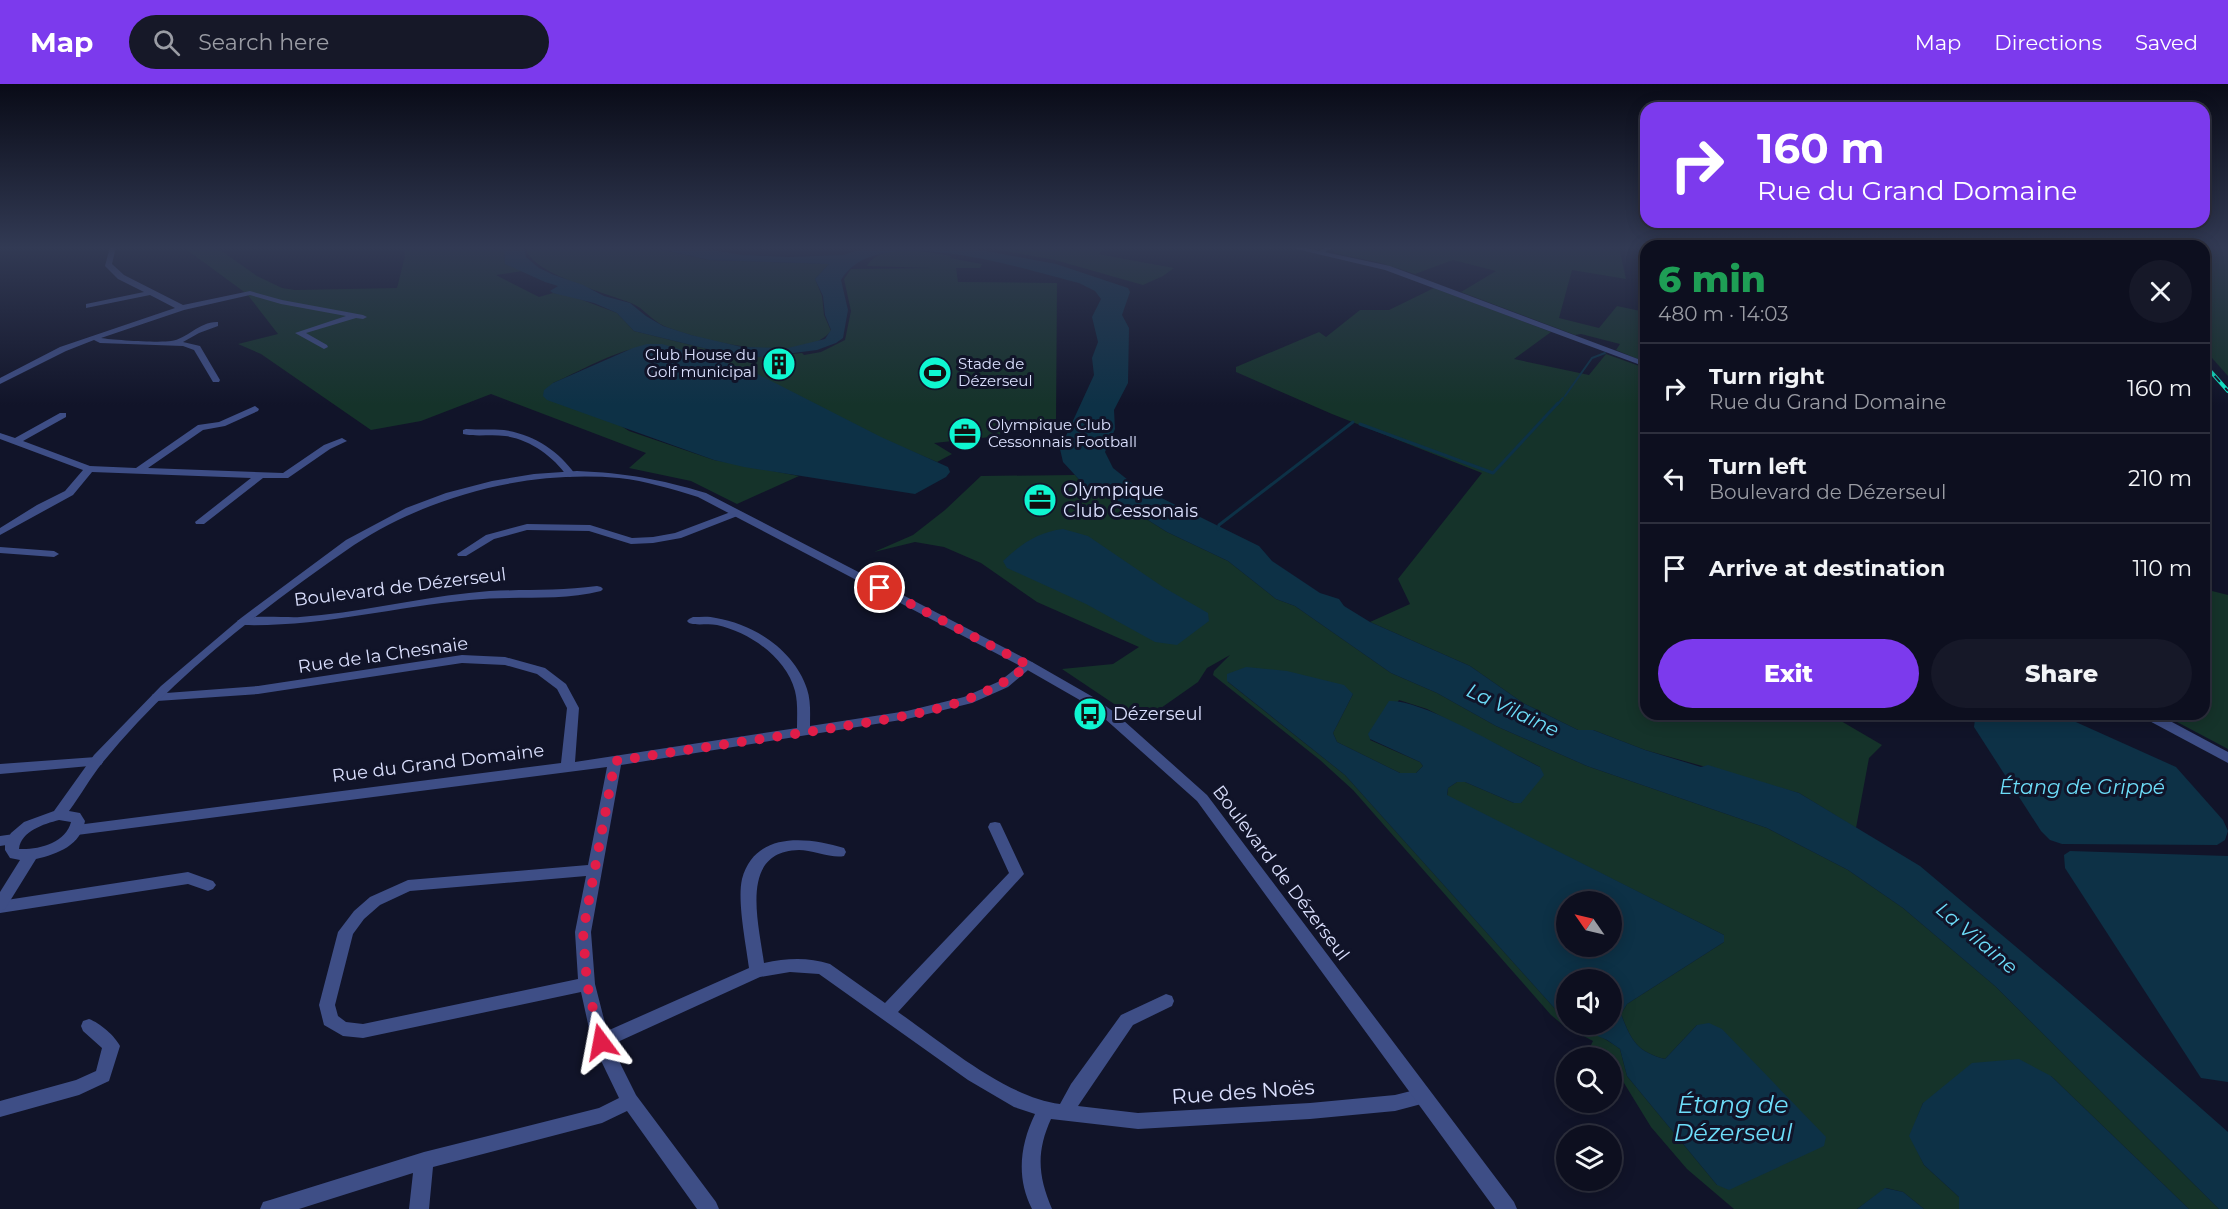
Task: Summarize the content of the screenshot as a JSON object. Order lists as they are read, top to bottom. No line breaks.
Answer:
{"streets":{"street":["Boulevard de Dézerseul","Rue de la Chesnaie","Rue du Grand Domaine","Rue des Noës"]},"crossings":[["Boulevard de Dézerseul","Rue de la Chesnaie"],["Boulevard de Dézerseul","Rue du Grand Domaine"],["Boulevard de Dézerseul","Rue des Noës"],["Rue de la Chesnaie","Rue du Grand Domaine"]],"water":["La Vilaine","Étang de Grippé","Étang de Dézerseul"],"places":{"building":["Club House du Golf municipal"],"sports":["Stade de Dézerseul"],"office":["Olympique Club Cessonnais Football","Olympique Club Cessonais"],"bus stop":["Dézerseul"]},"north":"top left","page":{"header":"Map","search":"Search here","nav":["Map","Directions","Saved"],"turn":["160 m","Rue du Grand Domaine"],"heading":["6 min","480 m · 14:03"],"list":[{"name":"Turn right","note":"Rue du Grand Domaine","value":"160 m"},{"name":"Turn left","note":"Boulevard de Dézerseul","value":"210 m"},{"name":"Arrive at destination","value":"110 m"}],"buttons":["Exit","Share"]}}
